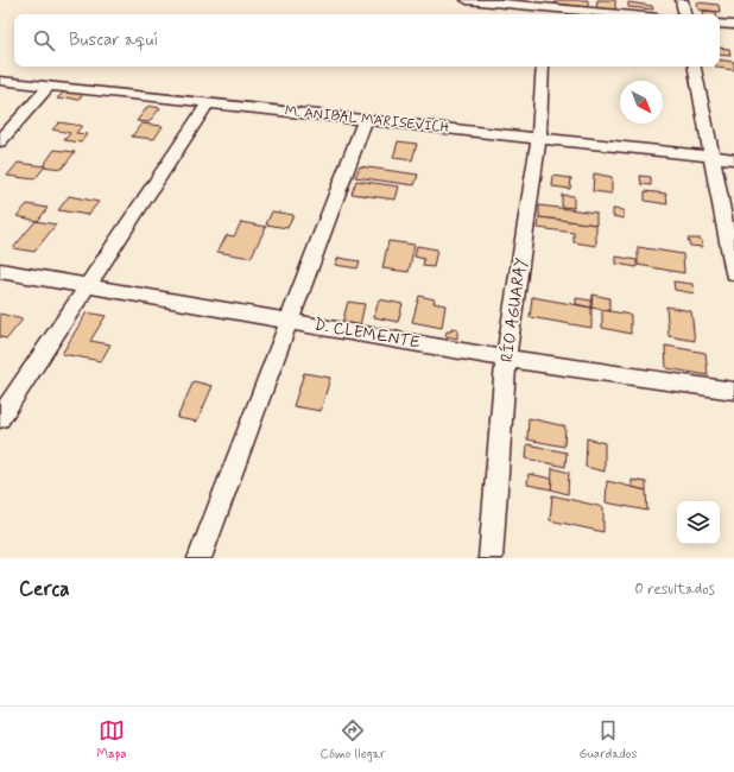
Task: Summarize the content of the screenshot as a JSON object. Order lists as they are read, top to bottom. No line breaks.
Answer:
{"streets":{"street":["M. ANIBAL MARISEVICH","RÍO AGUARAY","D. CLEMENTE"]},"crossings":[["M. ANIBAL MARISEVICH","RÍO AGUARAY"],["RÍO AGUARAY","D. CLEMENTE"]],"north":"bottom right","page":{"search":"Buscar aquí","heading":["Cerca","0 resultados"],"nav":["Mapa","Cómo llegar","Guardados"]}}
